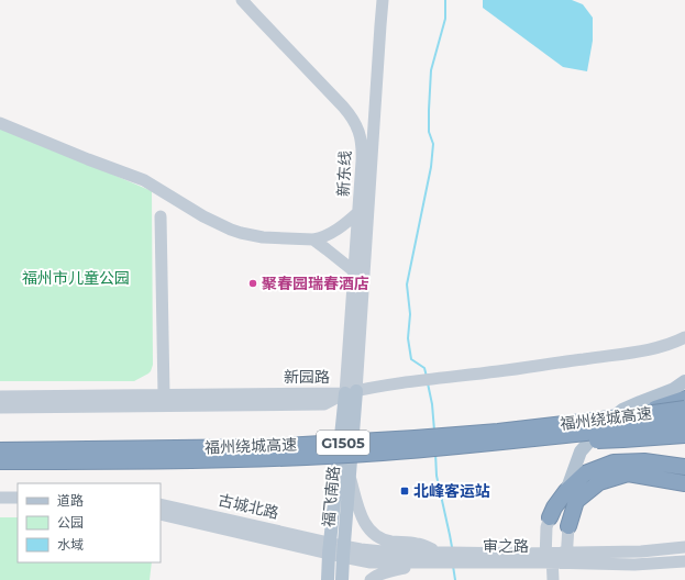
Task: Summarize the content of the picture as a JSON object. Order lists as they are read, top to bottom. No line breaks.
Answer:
{"streets":{"highway":["福州绕城高速","G1505"],"main road":["新东线","新园路","福飞南路","古城北路","审之路"]},"crossings":[["新东线","新园路"],["新东线","福飞南路"],["新园路","福飞南路"],["福飞南路","古城北路"],["福飞南路","审之路"],["古城北路","审之路"]],"parks":["福州市儿童公园"],"places":{"other":["聚春园瑞春酒店"],"transit":["北峰客运站"]},"legend":["道路","公园","水域"]}
